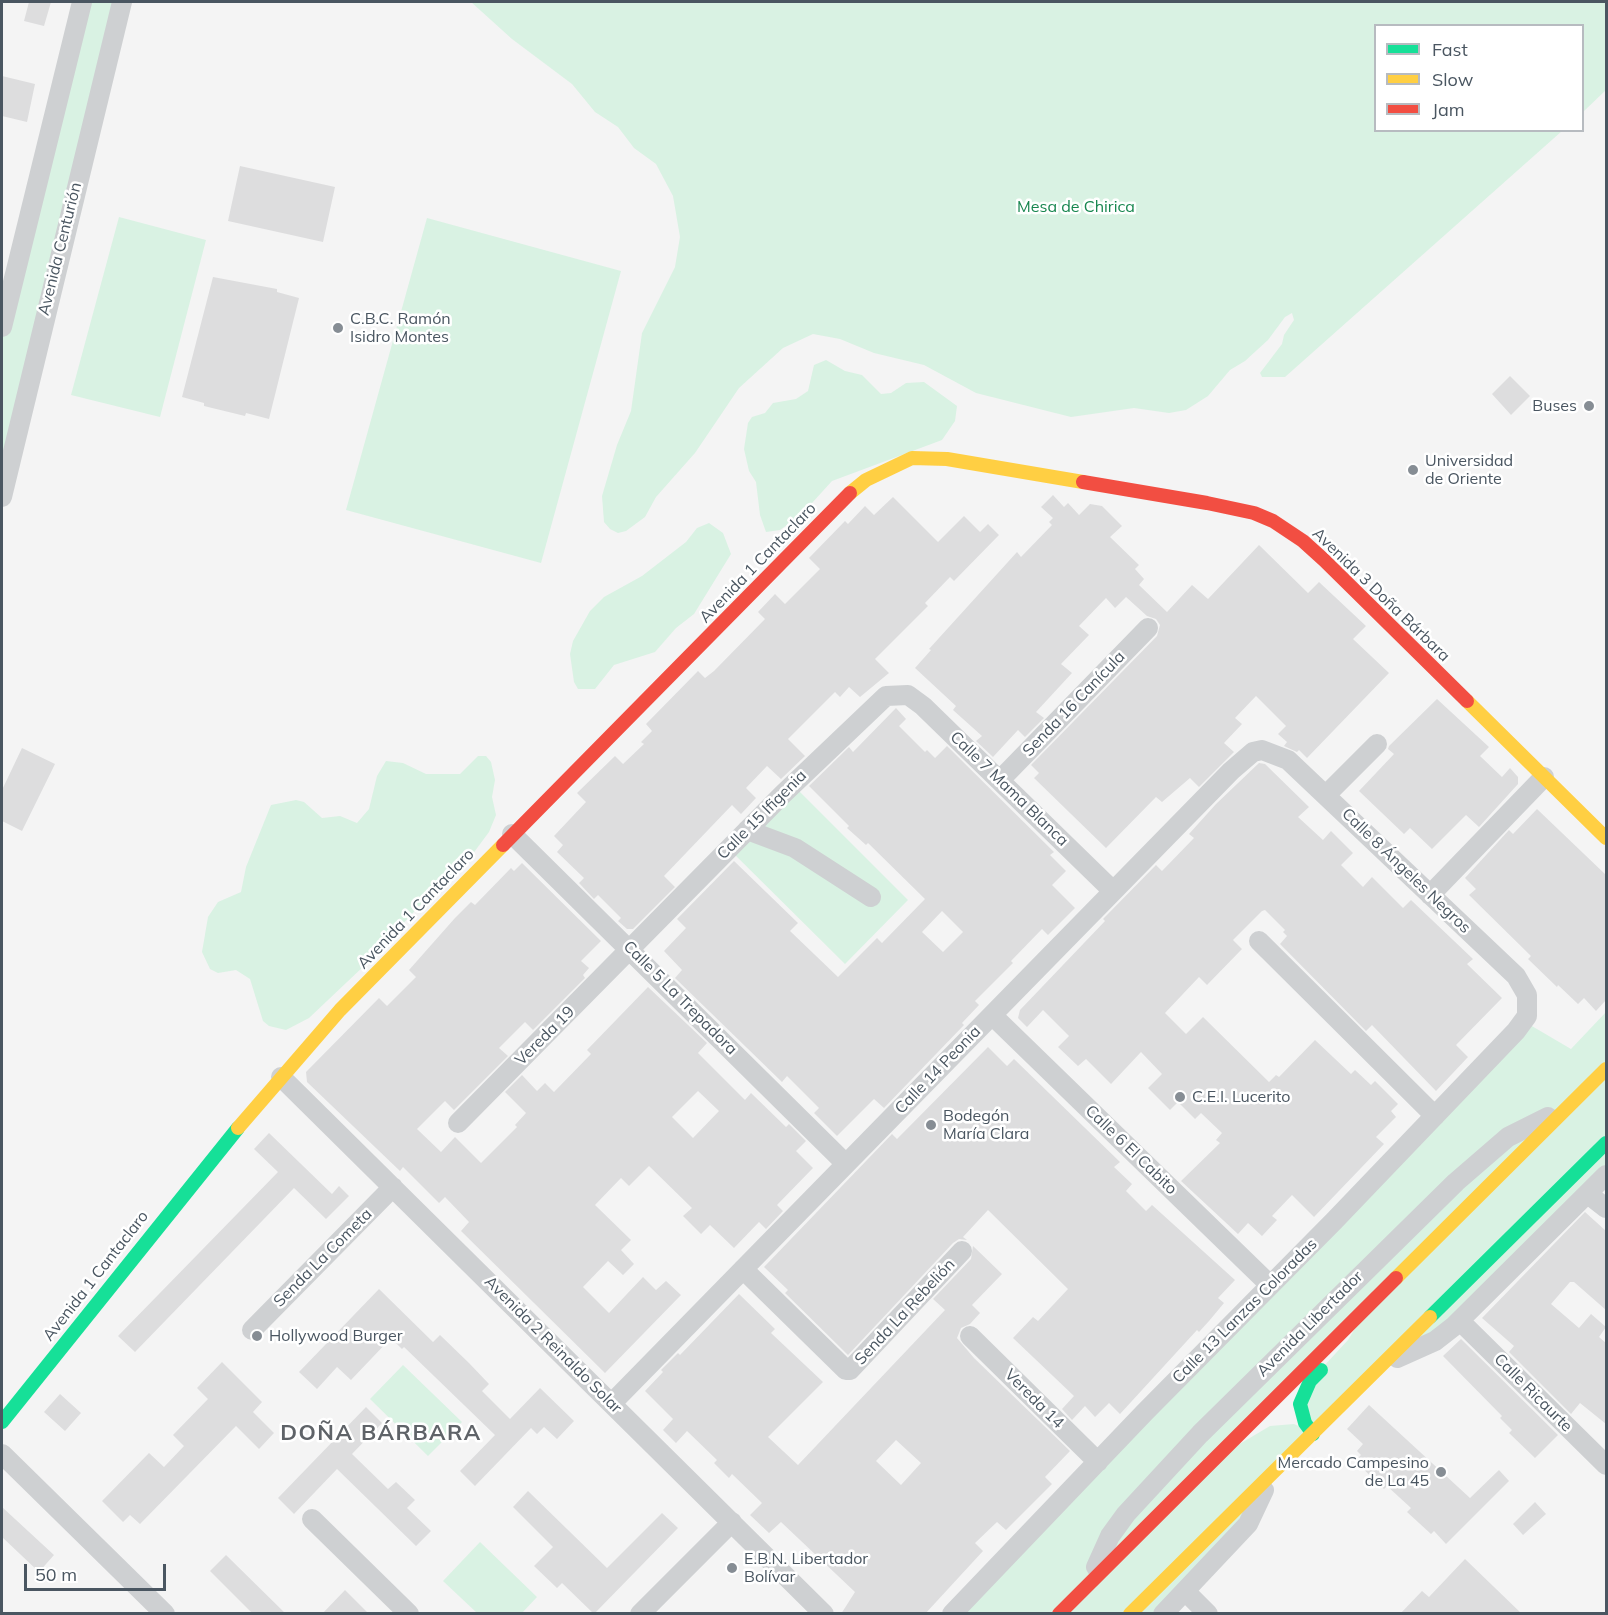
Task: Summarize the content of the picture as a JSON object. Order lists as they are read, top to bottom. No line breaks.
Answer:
{"streets":{"street":["Avenida Centurión","Avenida 1 Cantaclaro","Avenida 3 Doña Bárbara","Senda 16 Canícula","Calle 7 Mama Blanca","Calle 15 Ifigenia","Calle 8 Ángeles Negros","Calle 5 La Trepadora","Vereda 19","Calle 14 Peonia","Calle 6 El Cabito","Senda La Cometa","Calle 13 Lanzas Coloradas","Senda La Rebelión","Avenida Libertador","Avenida 2 Reinaldo Solar","Calle Ricaurte","Vereda 14"]},"crossings":[["Avenida 1 Cantaclaro","Avenida 3 Doña Bárbara"],["Avenida 1 Cantaclaro","Calle 5 La Trepadora"],["Avenida 1 Cantaclaro","Avenida 2 Reinaldo Solar"],["Senda 16 Canícula","Calle 7 Mama Blanca"],["Calle 7 Mama Blanca","Calle 15 Ifigenia"],["Calle 7 Mama Blanca","Calle 14 Peonia"],["Calle 15 Ifigenia","Calle 5 La Trepadora"],["Calle 15 Ifigenia","Vereda 19"],["Calle 8 Ángeles Negros","Calle 14 Peonia"],["Calle 8 Ángeles Negros","Calle 13 Lanzas Coloradas"],["Calle 5 La Trepadora","Vereda 19"],["Calle 5 La Trepadora","Calle 14 Peonia"],["Calle 14 Peonia","Calle 6 El Cabito"],["Calle 14 Peonia","Senda La Rebelión"],["Calle 14 Peonia","Avenida 2 Reinaldo Solar"],["Calle 6 El Cabito","Calle 13 Lanzas Coloradas"],["Senda La Cometa","Avenida 2 Reinaldo Solar"],["Calle 13 Lanzas Coloradas","Vereda 14"]],"districts":["DOÑA BÁRBARA"],"parks":["Mesa de Chirica"],"places":["C.B.C. Ramón Isidro Montes","Buses","Universidad de Oriente","C.E.I. Lucerito","Bodegón María Clara","Hollywood Burger","Mercado Campesino de La 45","E.B.N. Libertador Bolívar"],"legend":["Fast","Slow","Jam"],"scale_bar":"50 m"}
